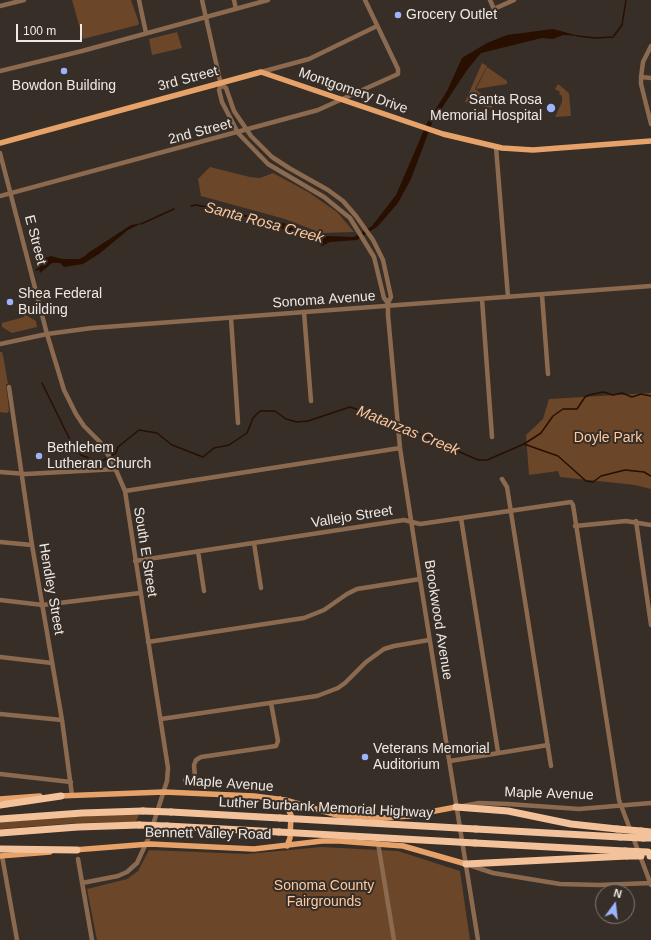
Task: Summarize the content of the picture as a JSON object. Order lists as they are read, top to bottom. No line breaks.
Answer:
{"streets":{"highway":["Luther Burbank Memorial Highway"],"main road":["3rd Street","Montgomery Drive","Maple Avenue","Bennett Valley Road"],"street":["2nd Street","E Street","Sonoma Avenue","Vallejo Street","South E Street","Hendley Street","Brookwood Avenue"]},"crossings":[["3rd Street","Montgomery Drive"],["3rd Street","2nd Street"],["3rd Street","Brookwood Avenue"],["Montgomery Drive","2nd Street"],["2nd Street","E Street"],["2nd Street","Brookwood Avenue"],["E Street","Sonoma Avenue"],["E Street","South E Street"],["Sonoma Avenue","South E Street"],["Sonoma Avenue","Brookwood Avenue"],["Vallejo Street","South E Street"],["Vallejo Street","Brookwood Avenue"],["South E Street","Maple Avenue"],["Hendley Street","Maple Avenue"],["Brookwood Avenue","Maple Avenue"],["Brookwood Avenue","Bennett Valley Road"]],"water":["Santa Rosa Creek","Matanzas Creek"],"parks":["Doyle Park","Sonoma County Fairgrounds"],"places":["Grocery Outlet","Bowdon Building","Santa Rosa Memorial Hospital","Shea Federal Building","Bethlehem Lutheran Church","Veterans Memorial Auditorium"],"scale_bar":"100 m","north":"top"}
